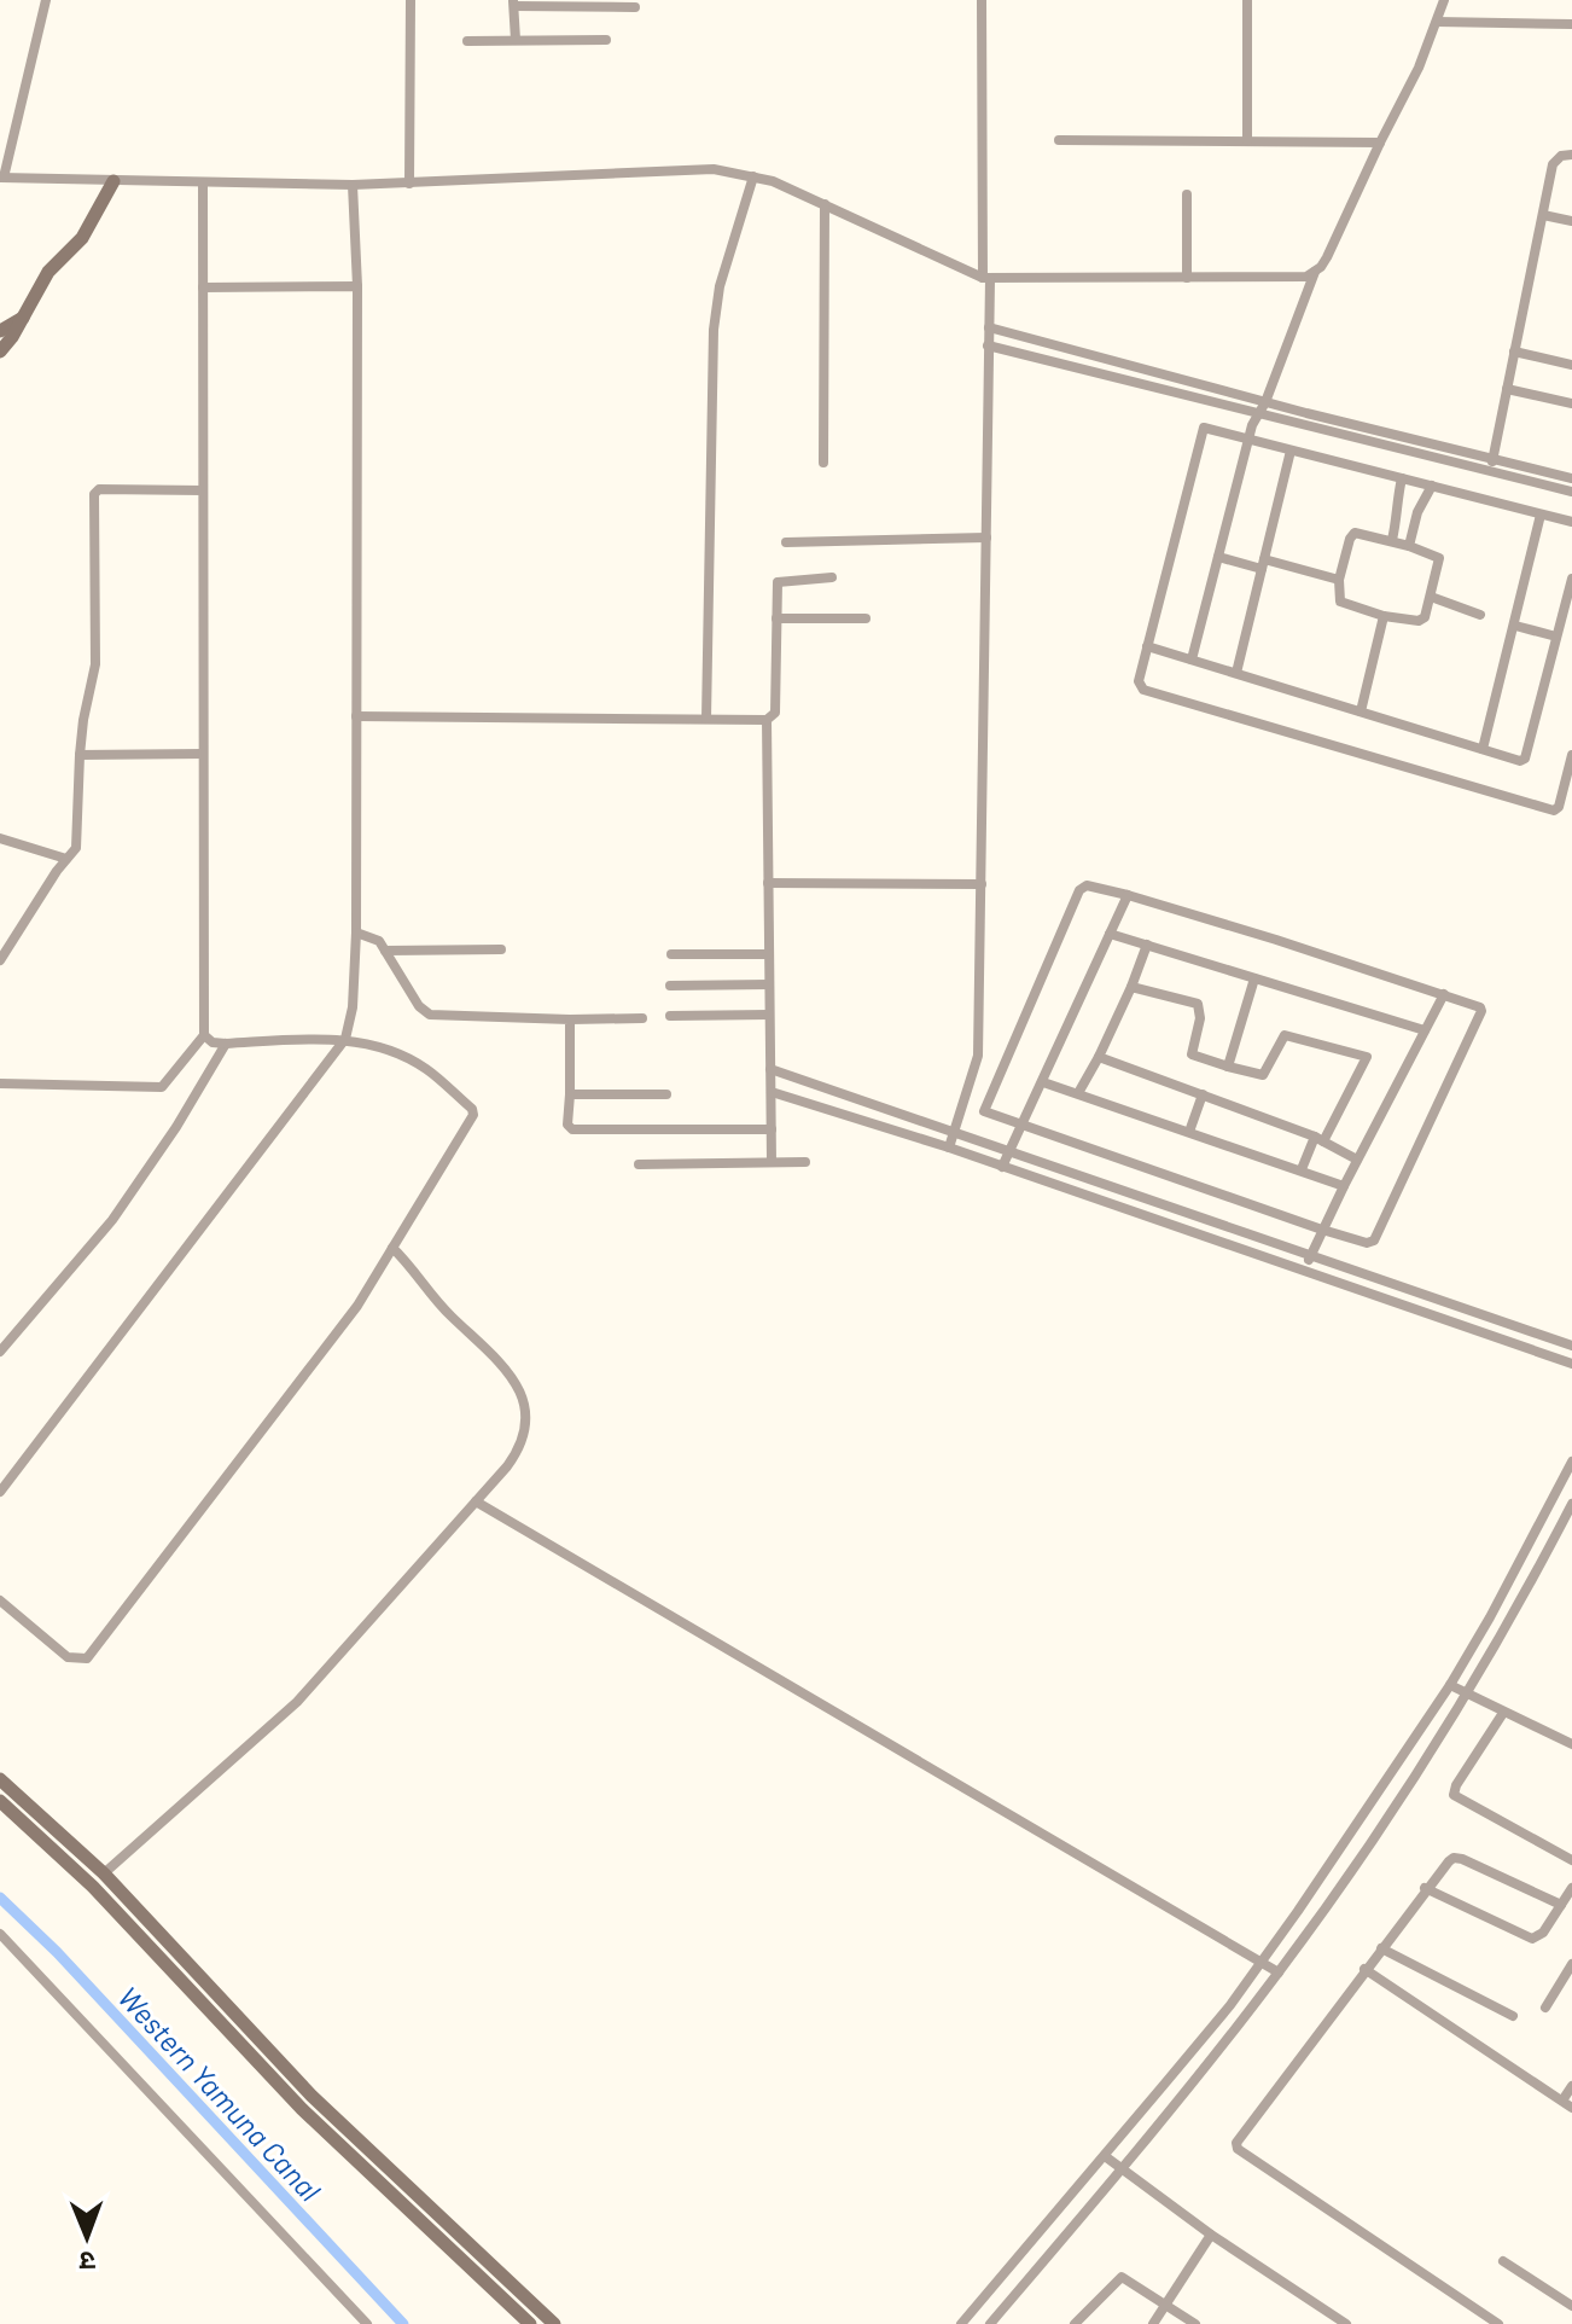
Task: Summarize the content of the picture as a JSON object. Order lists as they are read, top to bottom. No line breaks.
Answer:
{"water":["Western Yamuna Canal"],"north":"bottom"}
